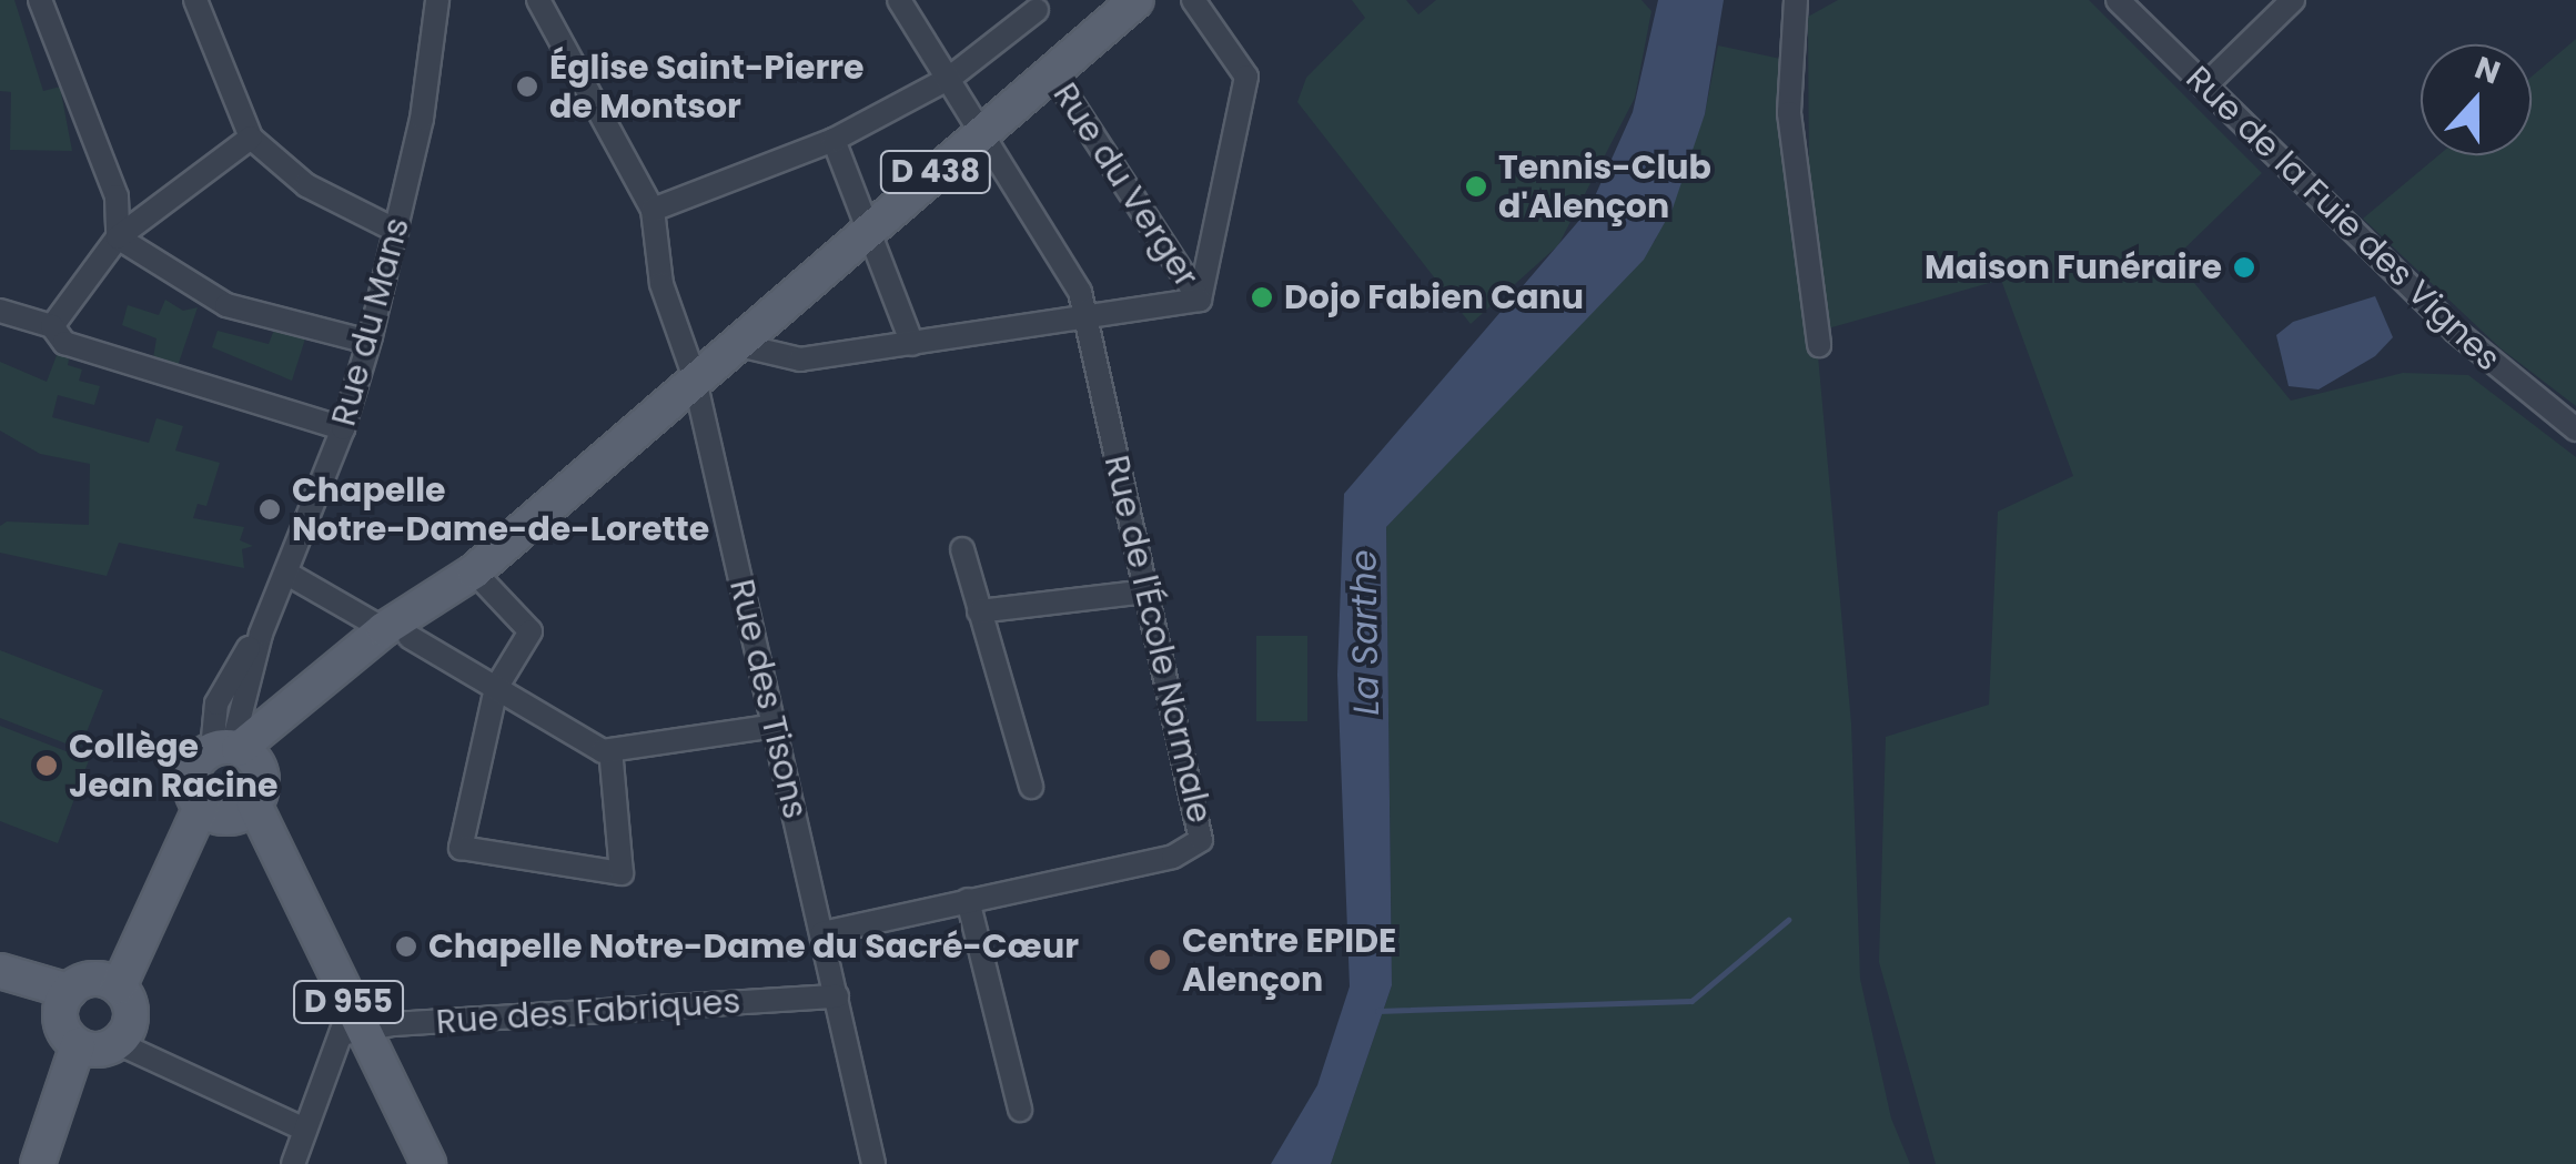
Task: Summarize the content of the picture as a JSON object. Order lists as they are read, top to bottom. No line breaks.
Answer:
{"streets":{"main road":["D 438","D 955"],"street":["Rue du Verger","Rue de la Fuie des Vignes","Rue du Mans","Rue de l'École Normale","Rue des Tisons","Rue des Fabriques"]},"crossings":[["D 438","Rue du Verger"],["D 438","Rue du Mans"],["D 438","Rue de l'École Normale"],["D 438","Rue des Tisons"],["D 438","D 955"],["Rue du Mans","D 955"],["Rue de l'École Normale","Rue des Tisons"],["Rue des Tisons","Rue des Fabriques"],["D 955","Rue des Fabriques"]],"water":["La Sarthe"],"places":["Église Saint-Pierre de Montsor","Tennis-Club d'Alençon","Maison Funéraire","Dojo Fabien Canu","Chapelle Notre-Dame-de-Lorette","Collège Jean Racine","Chapelle Notre-Dame du Sacré-Cœur","Centre EPIDE Alençon"],"north":"top"}
